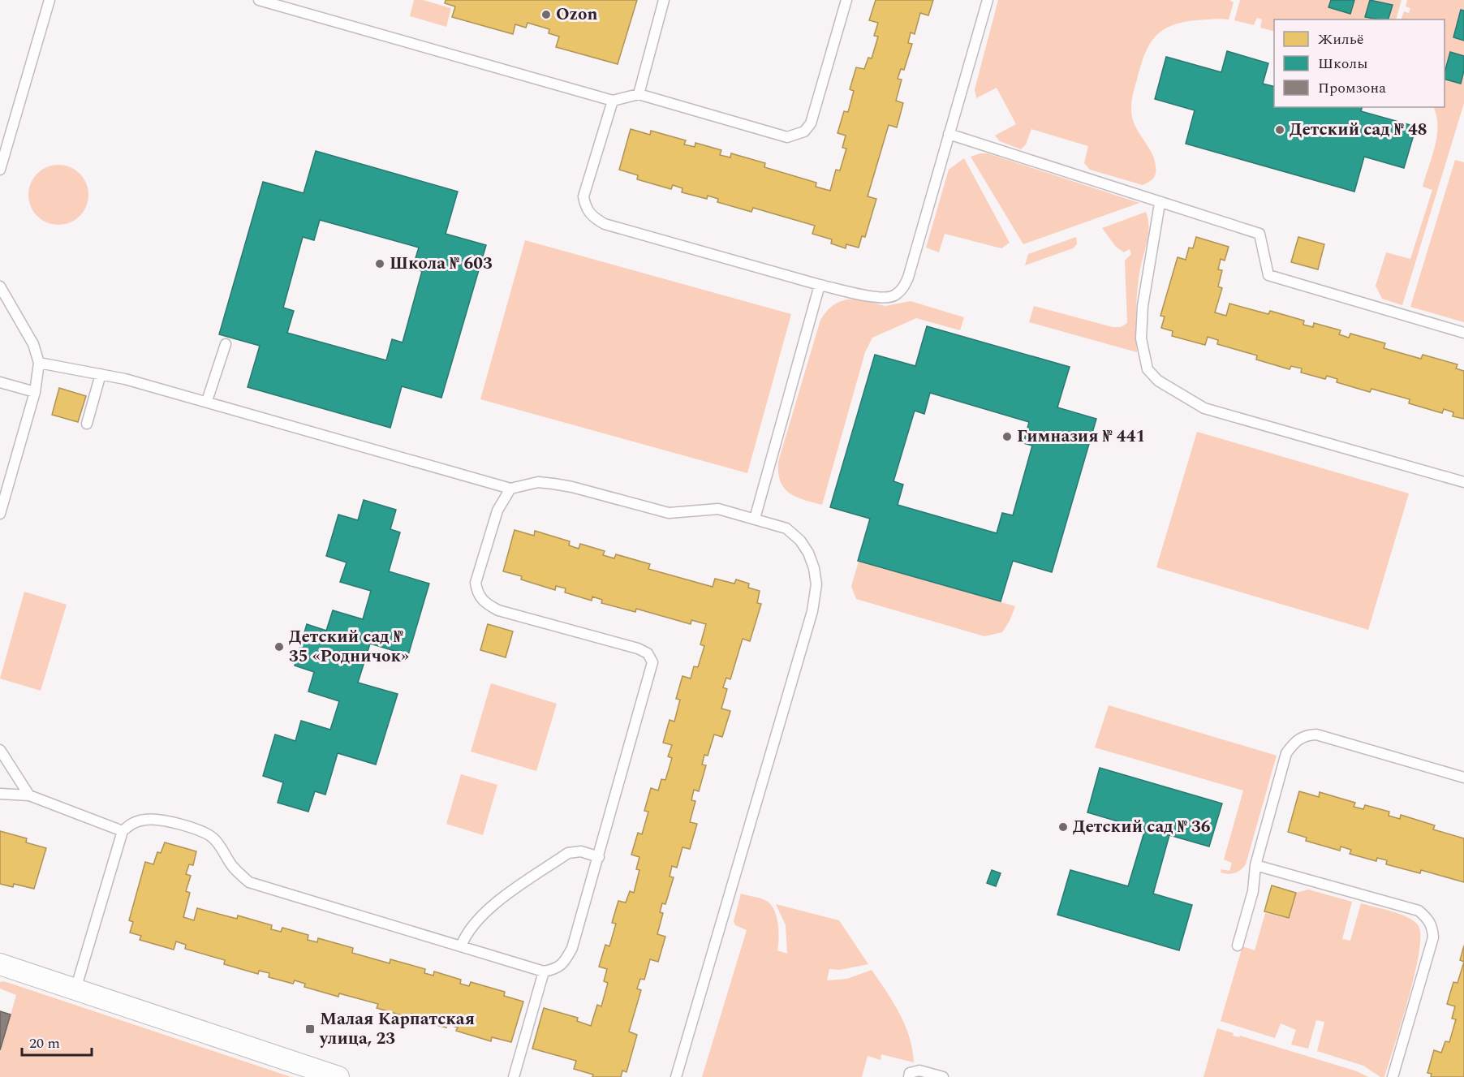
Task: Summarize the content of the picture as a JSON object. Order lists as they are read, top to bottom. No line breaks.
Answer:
{"places":{"other":["Ozon","Детский сад № 48","Школа № 603","Гимназия № 441","Детский сад № 35 «Родничок»","Детский сад № 36"],"transit":["Малая Карпатская улица, 23"]},"legend":["Жильё","Школы","Промзона"],"scale_bar":"20 m"}
